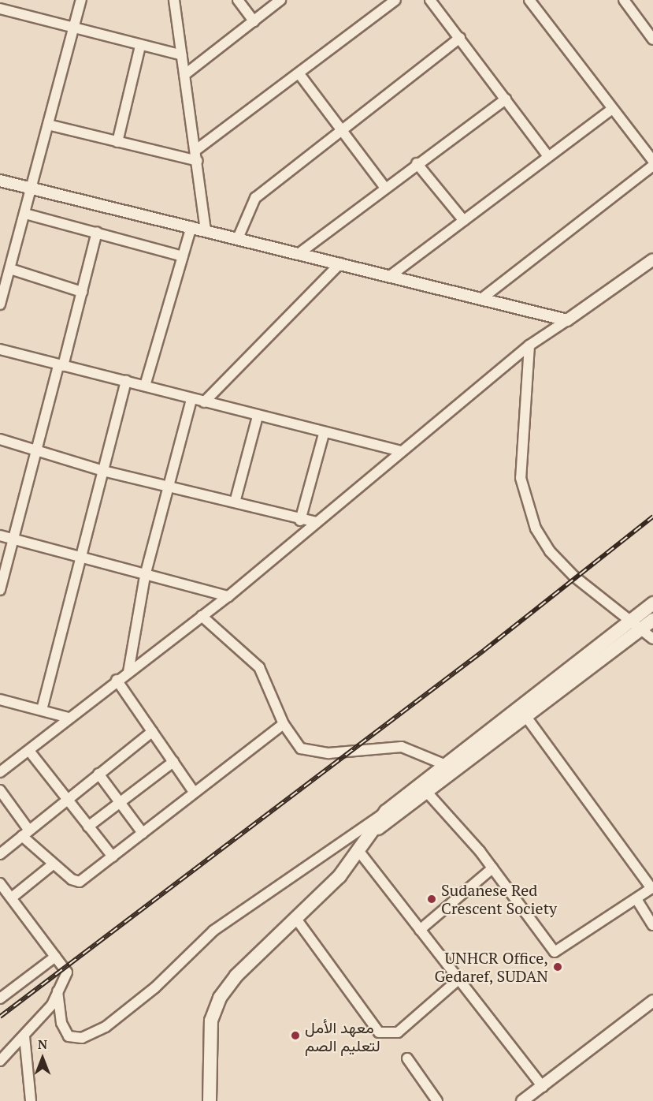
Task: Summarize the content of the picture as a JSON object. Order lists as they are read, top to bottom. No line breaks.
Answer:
{"places":["Sudanese Red Crescent Society","UNHCR Office, Gedaref, SUDAN","معهد الأمل لتعليم الصم"],"north":"top"}
